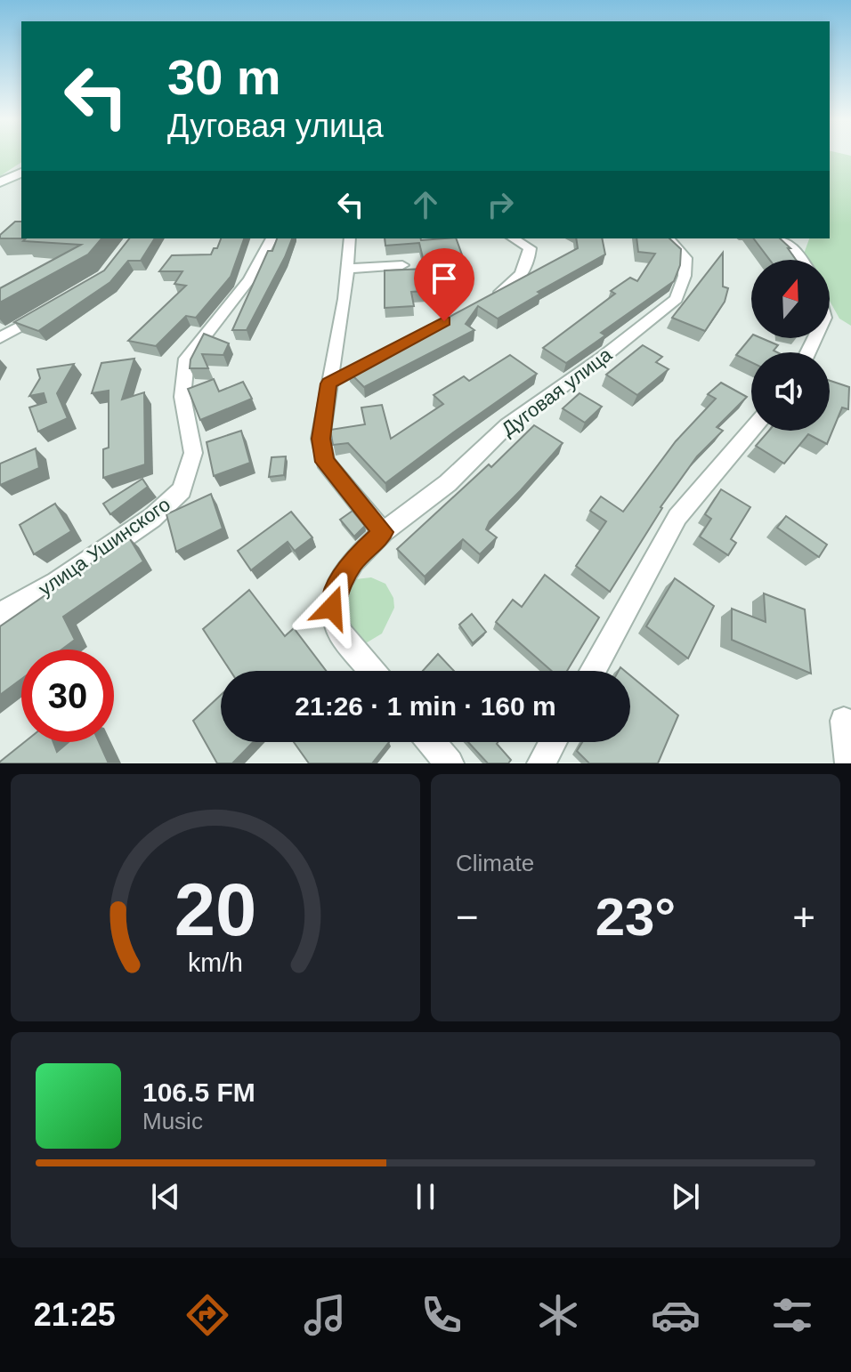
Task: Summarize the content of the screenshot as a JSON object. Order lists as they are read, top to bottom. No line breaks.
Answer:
{"streets":{"street":["Дуговая улица","улица Ушинского"]},"north":"top","page":{"turn":["30 m","Дуговая улица"],"limit":"30","trip":"21:26 · 1 min · 160 m","tile":"Climate","heat":["−","23°","+"],"song":["106.5 FM","Music"],"tabs":"21:25","gauge":["20","km/h"]}}
